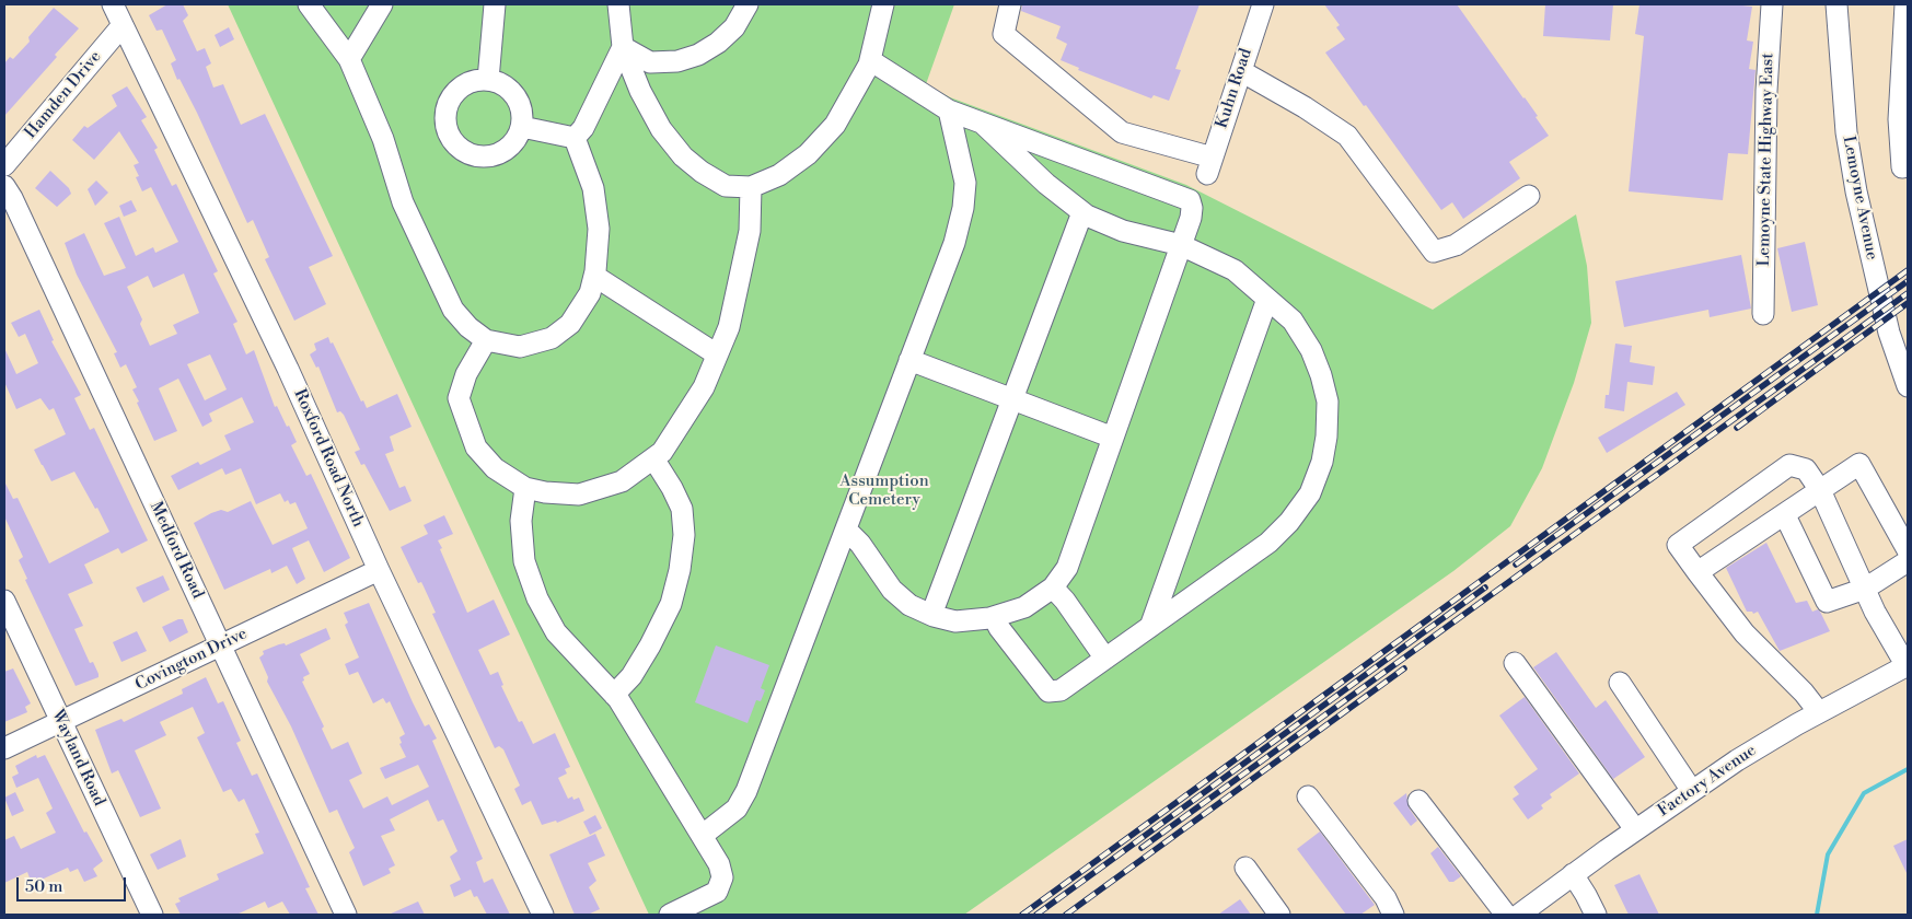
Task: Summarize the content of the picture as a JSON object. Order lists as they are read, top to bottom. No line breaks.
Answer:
{"streets":{"street":["Kuhn Road","Hamden Drive","Lemoyne State Highway East","Lemoyne Avenue","Roxford Road North","Medford Road","Covington Drive","Wayland Road","Factory Avenue"]},"crossings":[["Hamden Drive","Roxford Road North"],["Roxford Road North","Covington Drive"],["Medford Road","Covington Drive"],["Covington Drive","Wayland Road"]],"parks":["Assumption Cemetery"],"scale_bar":"50 m"}
